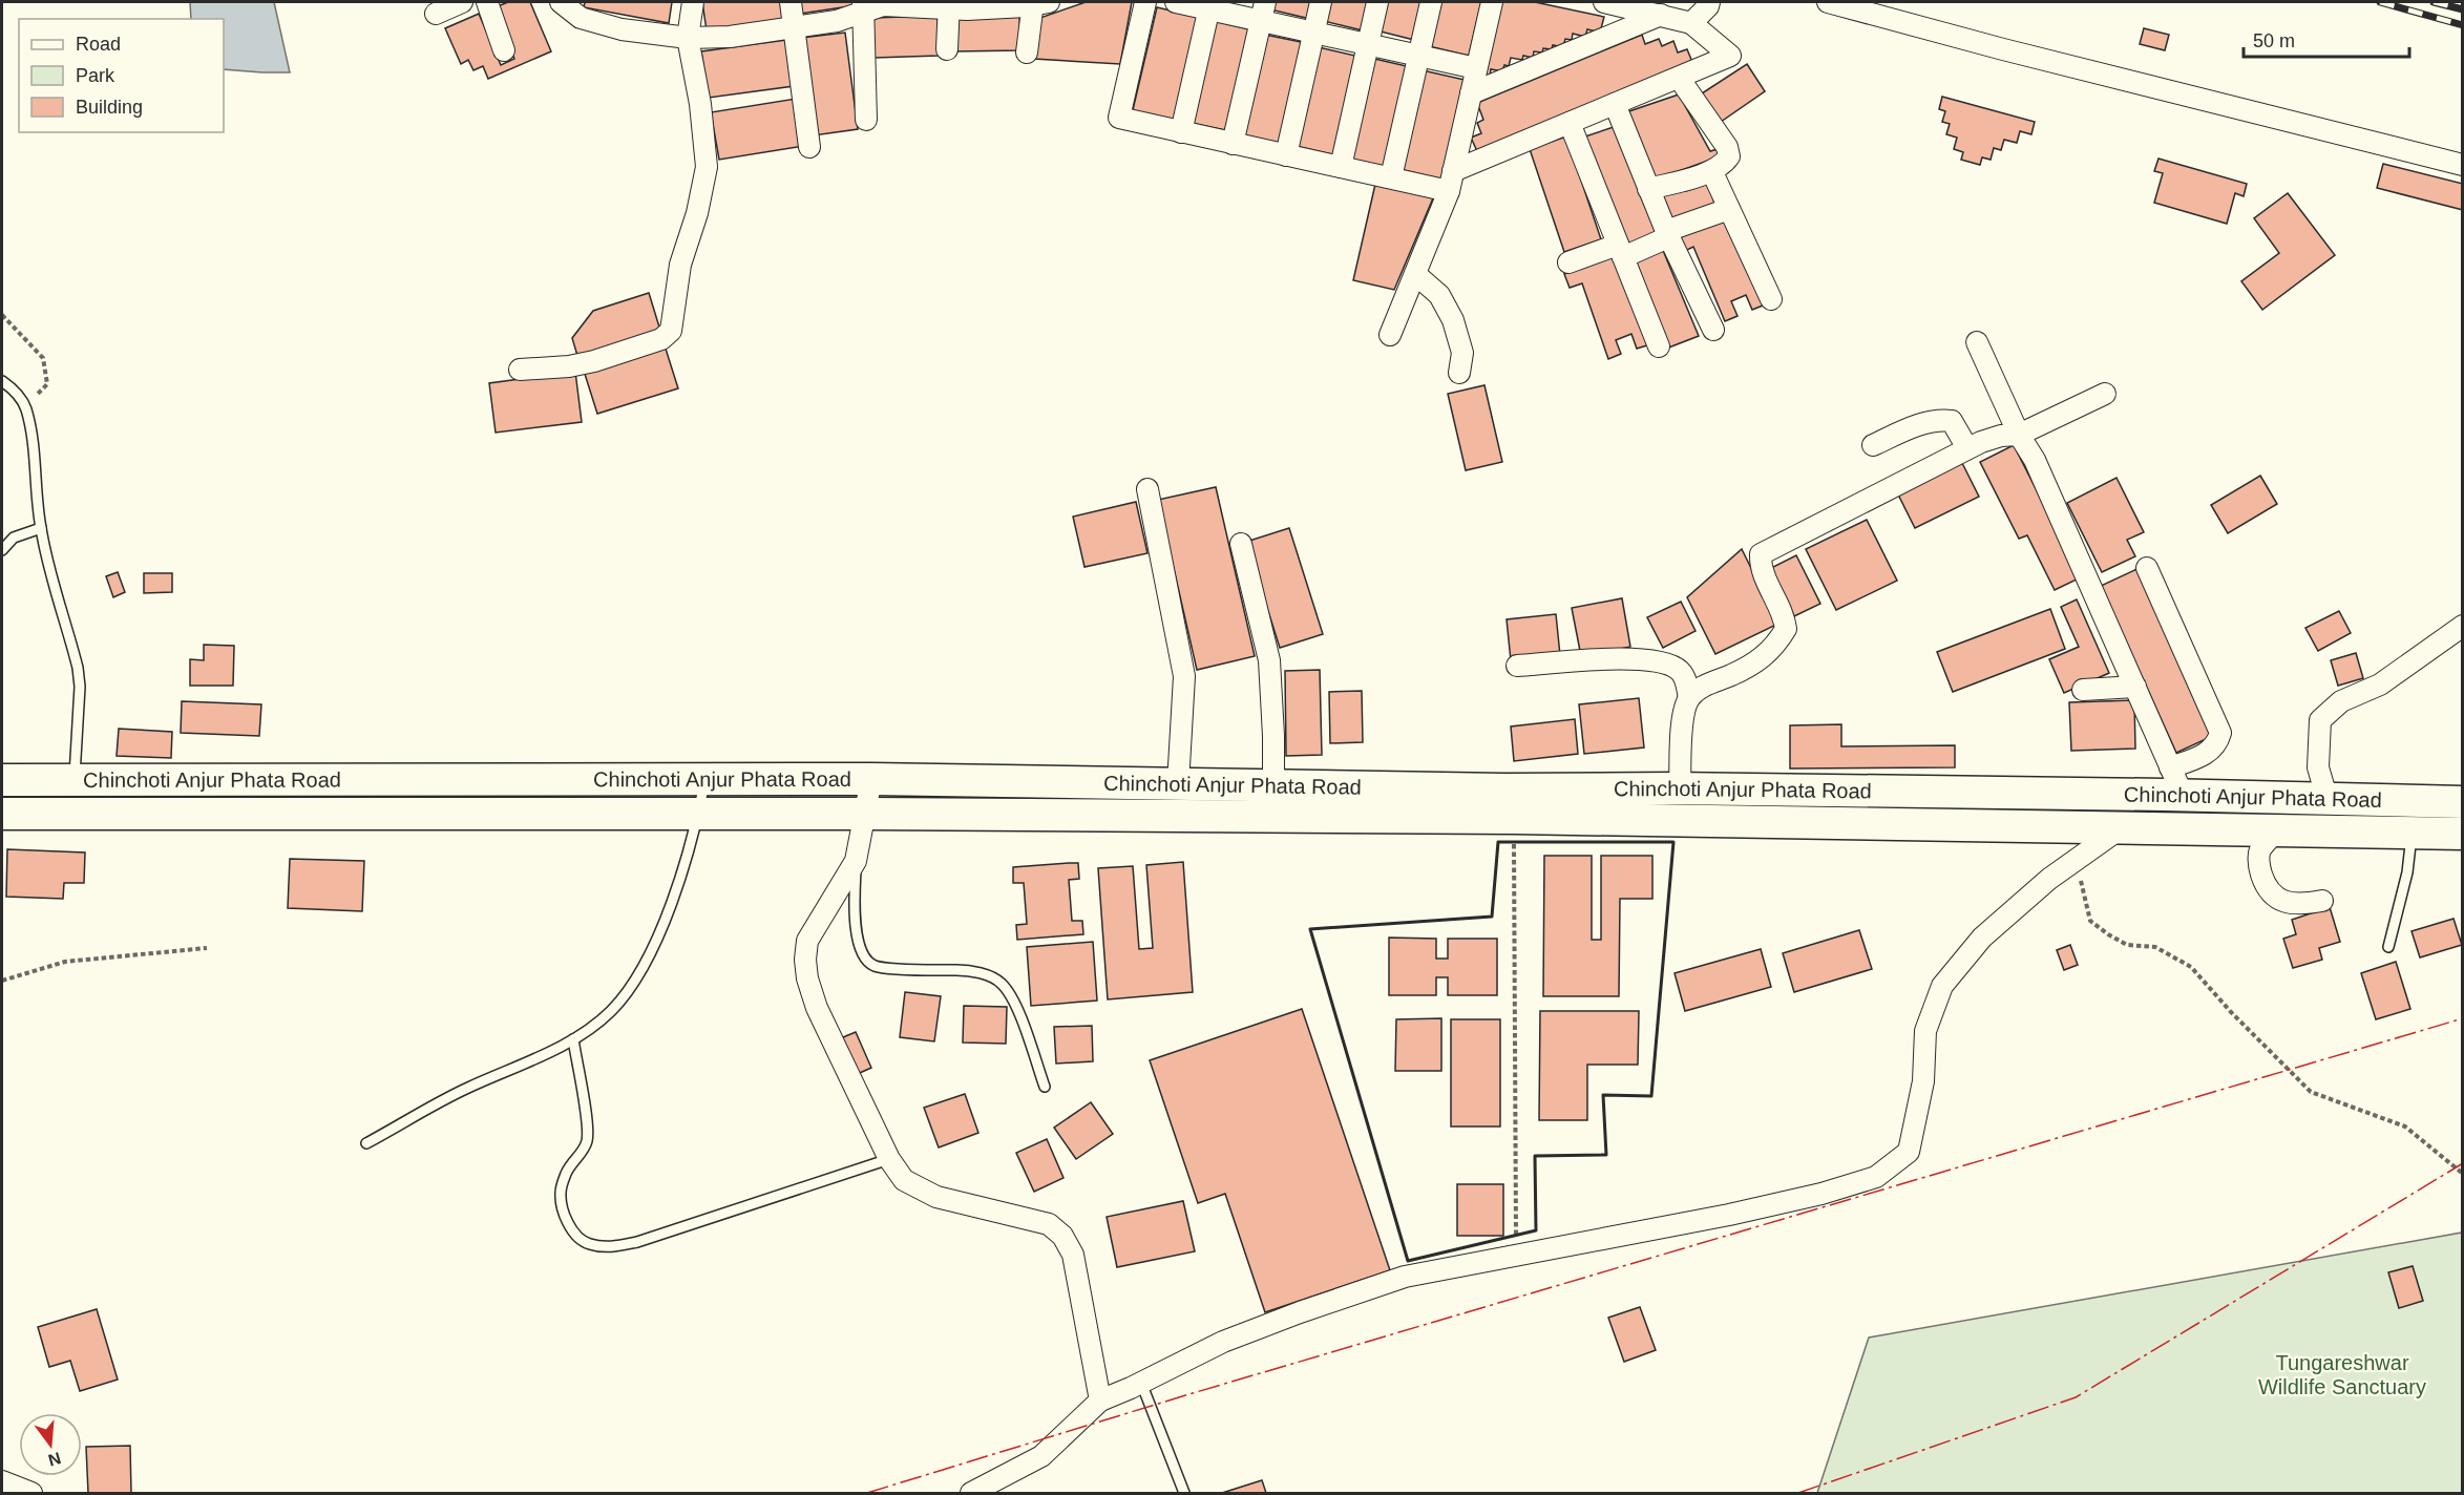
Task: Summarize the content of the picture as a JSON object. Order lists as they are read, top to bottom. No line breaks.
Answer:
{"streets":{"main road":["Chinchoti Anjur Phata Road"]},"parks":["Tungareshwar Wildlife Sanctuary"],"legend":["Road","Park","Building"],"scale_bar":"50 m","north":"bottom"}
